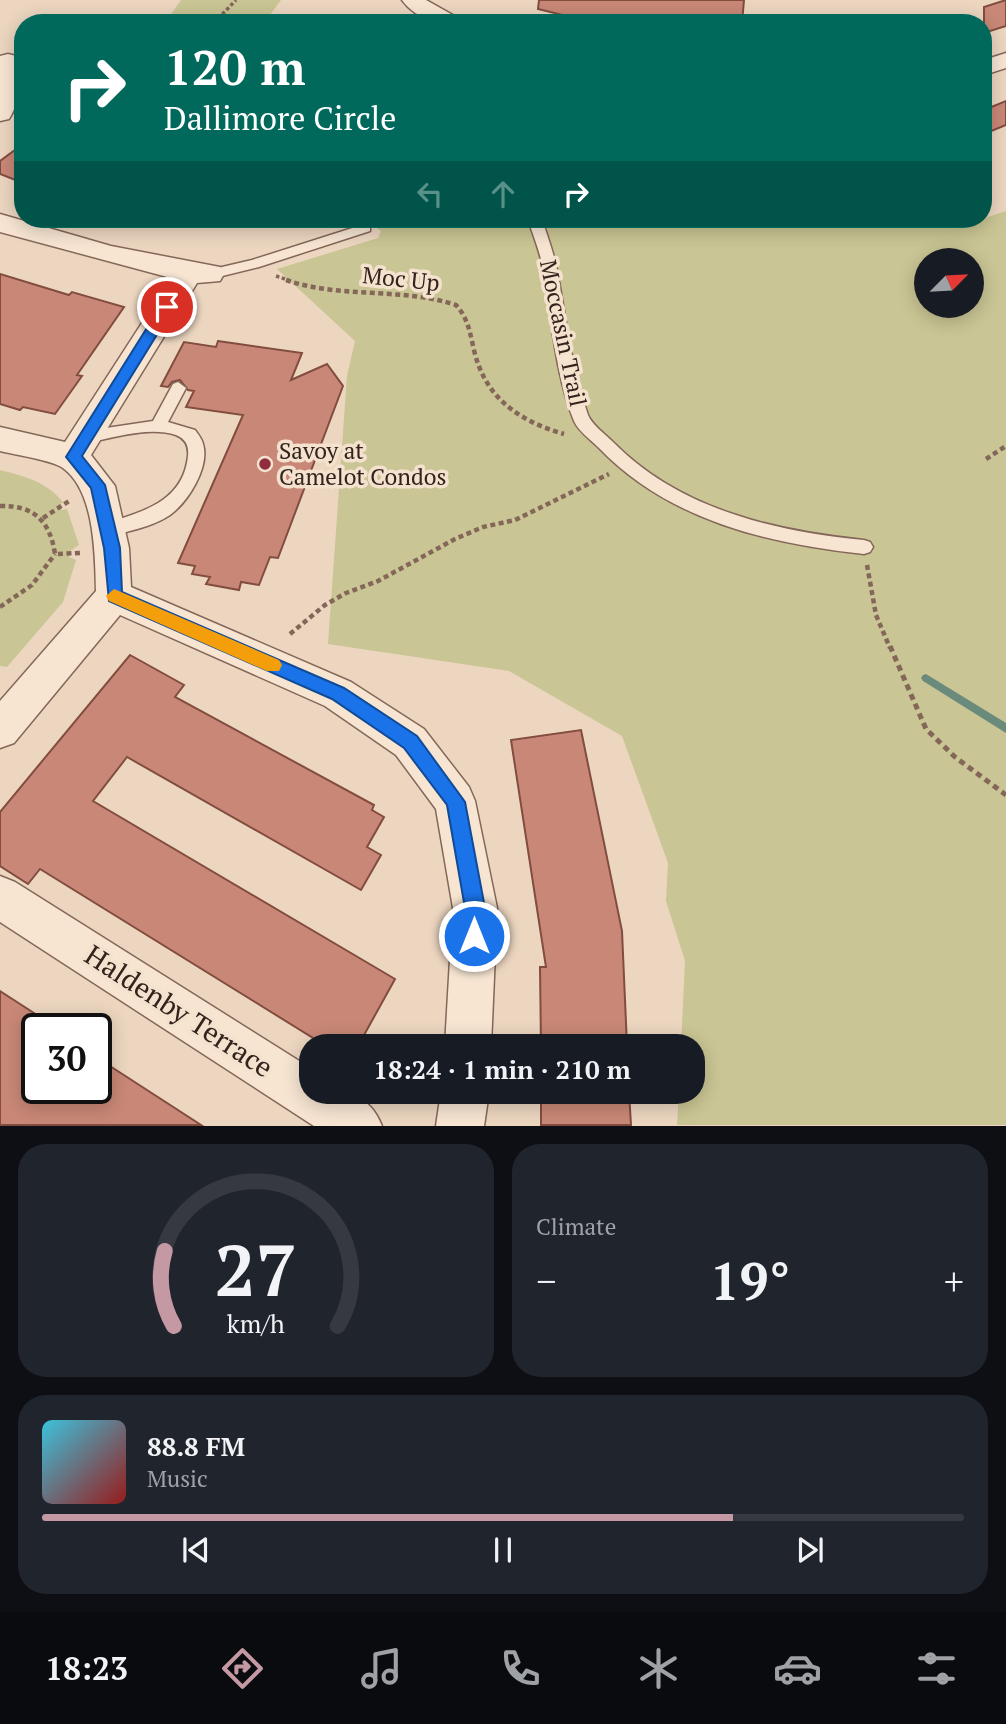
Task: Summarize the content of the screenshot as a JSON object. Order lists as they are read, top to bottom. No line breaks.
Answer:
{"streets":{"street":["Haldenby Terrace"],"lane":["Moccasin Trail"],"path":["Moc Up"]},"crossings":[["Moc Up","Moccasin Trail"]],"places":["Savoy at Camelot Condos"],"north":"top right","page":{"turn":["120 m","Dallimore Circle"],"limit":"30","trip":"18:24 · 1 min · 210 m","tile":"Climate","heat":["−","19°","+"],"song":["88.8 FM","Music"],"tabs":"18:23","gauge":["27","km/h"]}}
